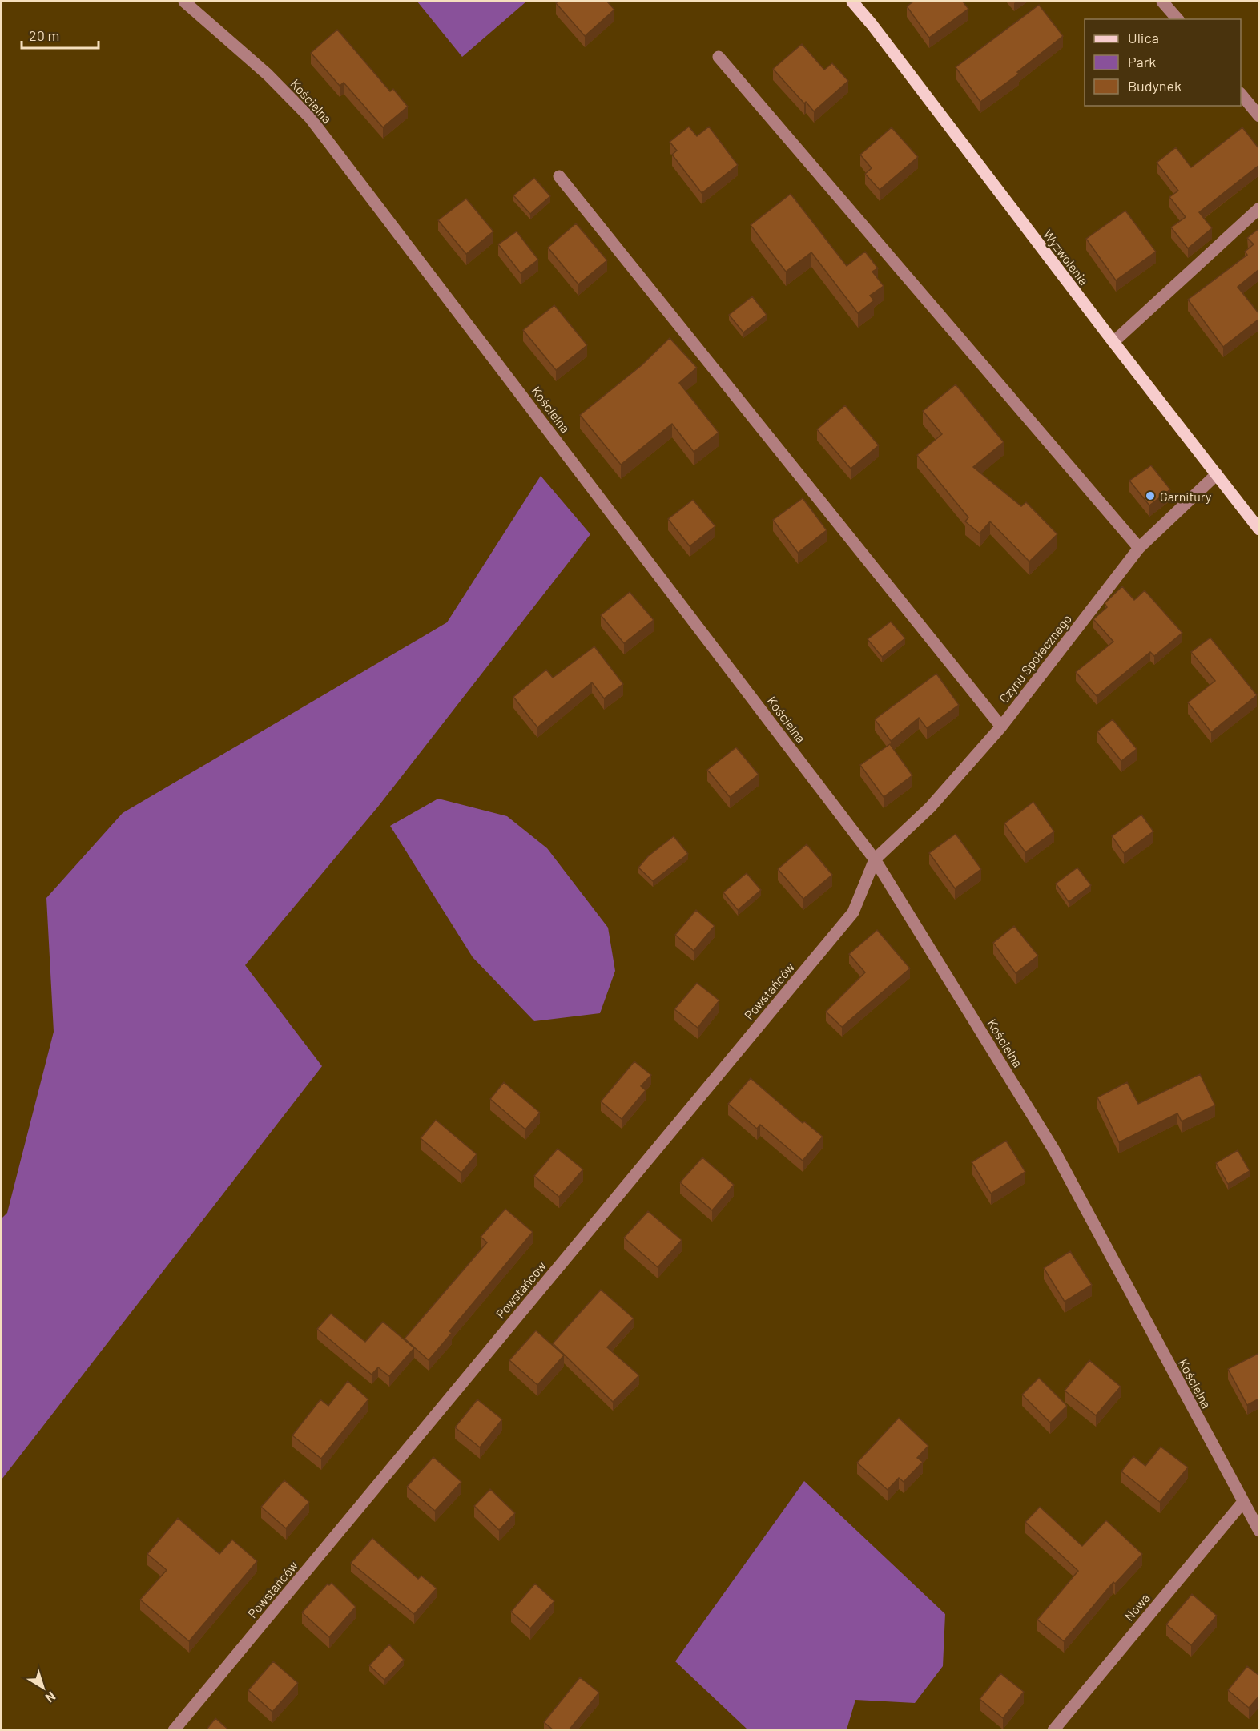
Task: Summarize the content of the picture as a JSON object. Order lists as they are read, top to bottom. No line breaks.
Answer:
{"streets":{"main road":["Wyzwolenia"],"street":["Kościelna","Czynu Społecznego","Powstańców","Nowa"]},"crossings":[["Kościelna","Czynu Społecznego"],["Kościelna","Powstańców"],["Kościelna","Nowa"],["Wyzwolenia","Czynu Społecznego"],["Czynu Społecznego","Powstańców"]],"places":["Garnitury"],"legend":["Ulica","Park","Budynek"],"scale_bar":"20 m","north":"bottom right"}
